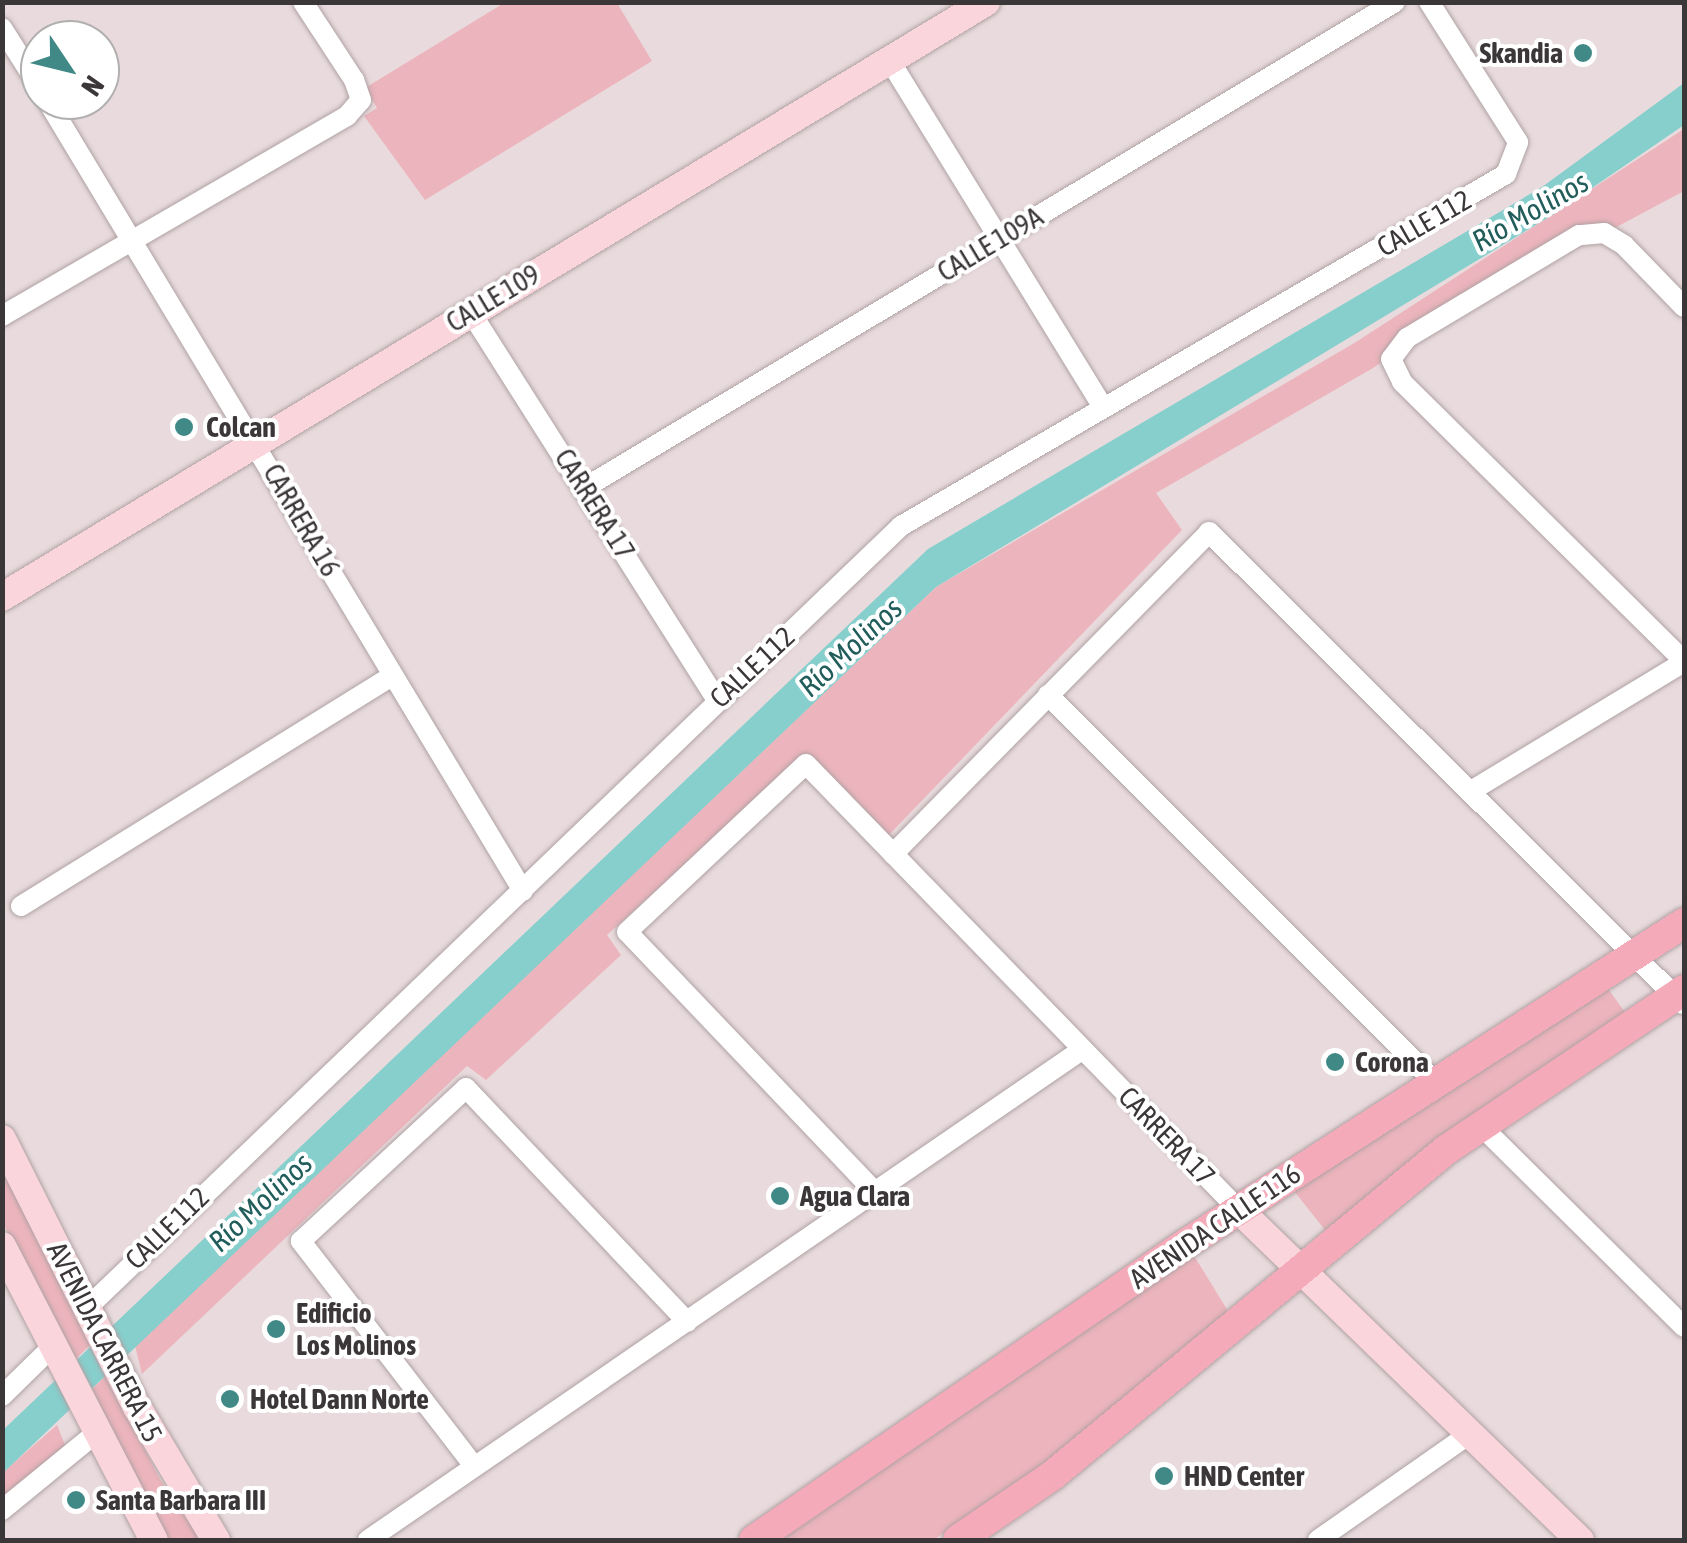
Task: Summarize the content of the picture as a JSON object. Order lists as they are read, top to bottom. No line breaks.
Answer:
{"streets":{"main road":["AVENIDA CALLE 116"],"street":["CALLE 112","CALLE 109A","CALLE 109","CARRERA 17","CARRERA 16","AVENIDA CARRERA 15"]},"crossings":[["CALLE 112","CARRERA 17"],["CALLE 112","CARRERA 16"],["CALLE 112","AVENIDA CARRERA 15"],["CALLE 109A","CARRERA 17"],["CALLE 109","CARRERA 17"],["CALLE 109","CARRERA 16"],["CARRERA 17","AVENIDA CALLE 116"]],"water":["Río Molinos"],"places":["Skandia","Colcan","Corona","Agua Clara","Edificio Los Molinos","Hotel Dann Norte","HND Center","Santa Barbara III"],"north":"bottom right"}
